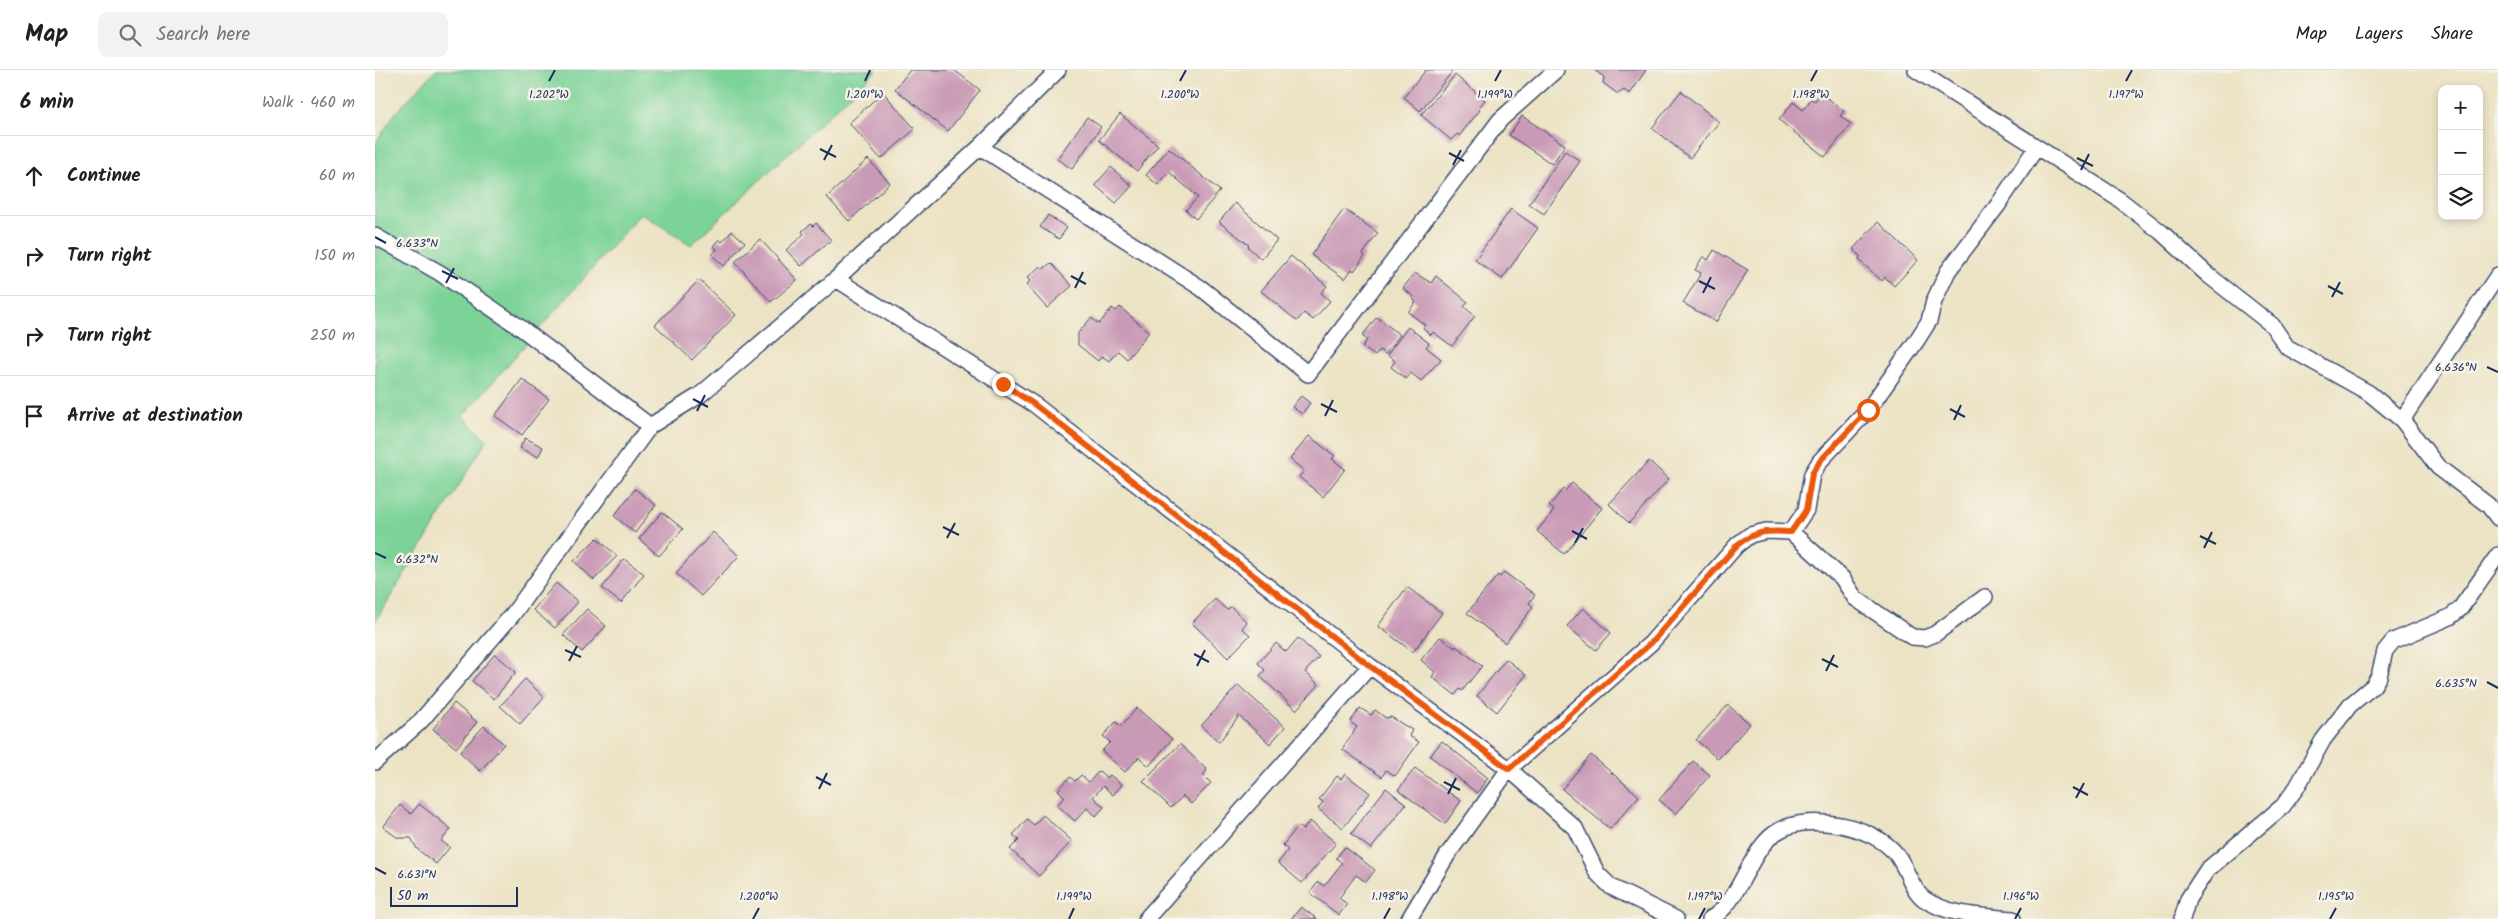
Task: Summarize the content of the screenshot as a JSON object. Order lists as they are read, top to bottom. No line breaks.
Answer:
{"scale_bar":"50 m","page":{"header":"Map","search":"Search here","nav":["Map","Layers","Share"],"heading":["6 min","Walk · 460 m"],"map_buttons":["+","−"],"list":[["Continue","60 m"],["Turn right","150 m"],["Turn right","250 m"],"Arrive at destination"],"scale":"50 m"},"coordinates":["1.202°W","1.201°W","1.200°W","1.199°W","1.198°W","1.197°W","6.633°N","6.636°N","6.632°N","6.635°N","6.631°N","1.196°W","1.195°W"]}
